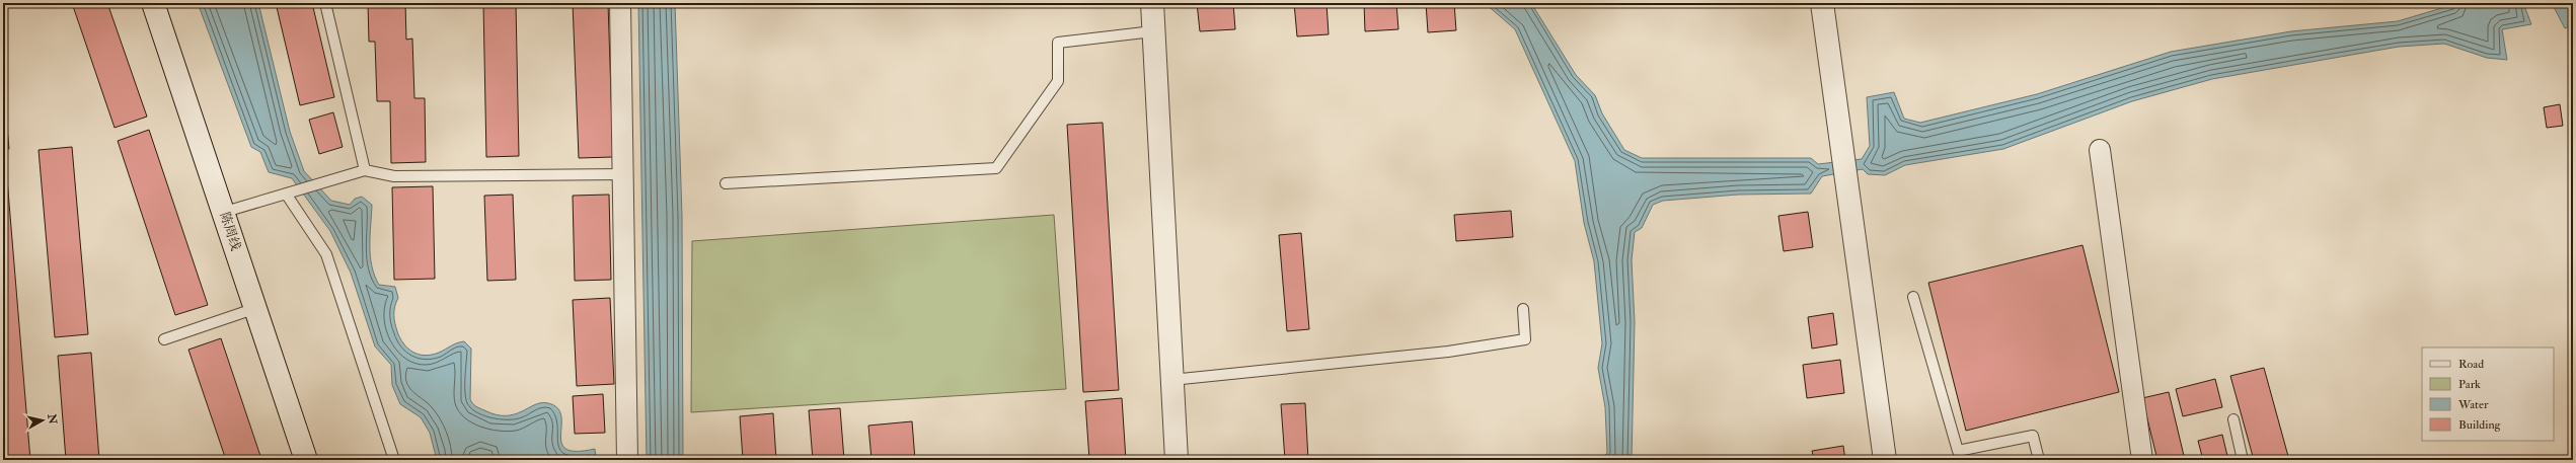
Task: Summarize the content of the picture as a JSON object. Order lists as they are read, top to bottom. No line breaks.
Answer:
{"streets":{"street":["陈周线"]},"legend":["Road","Park","Water","Building"],"north":"right"}
